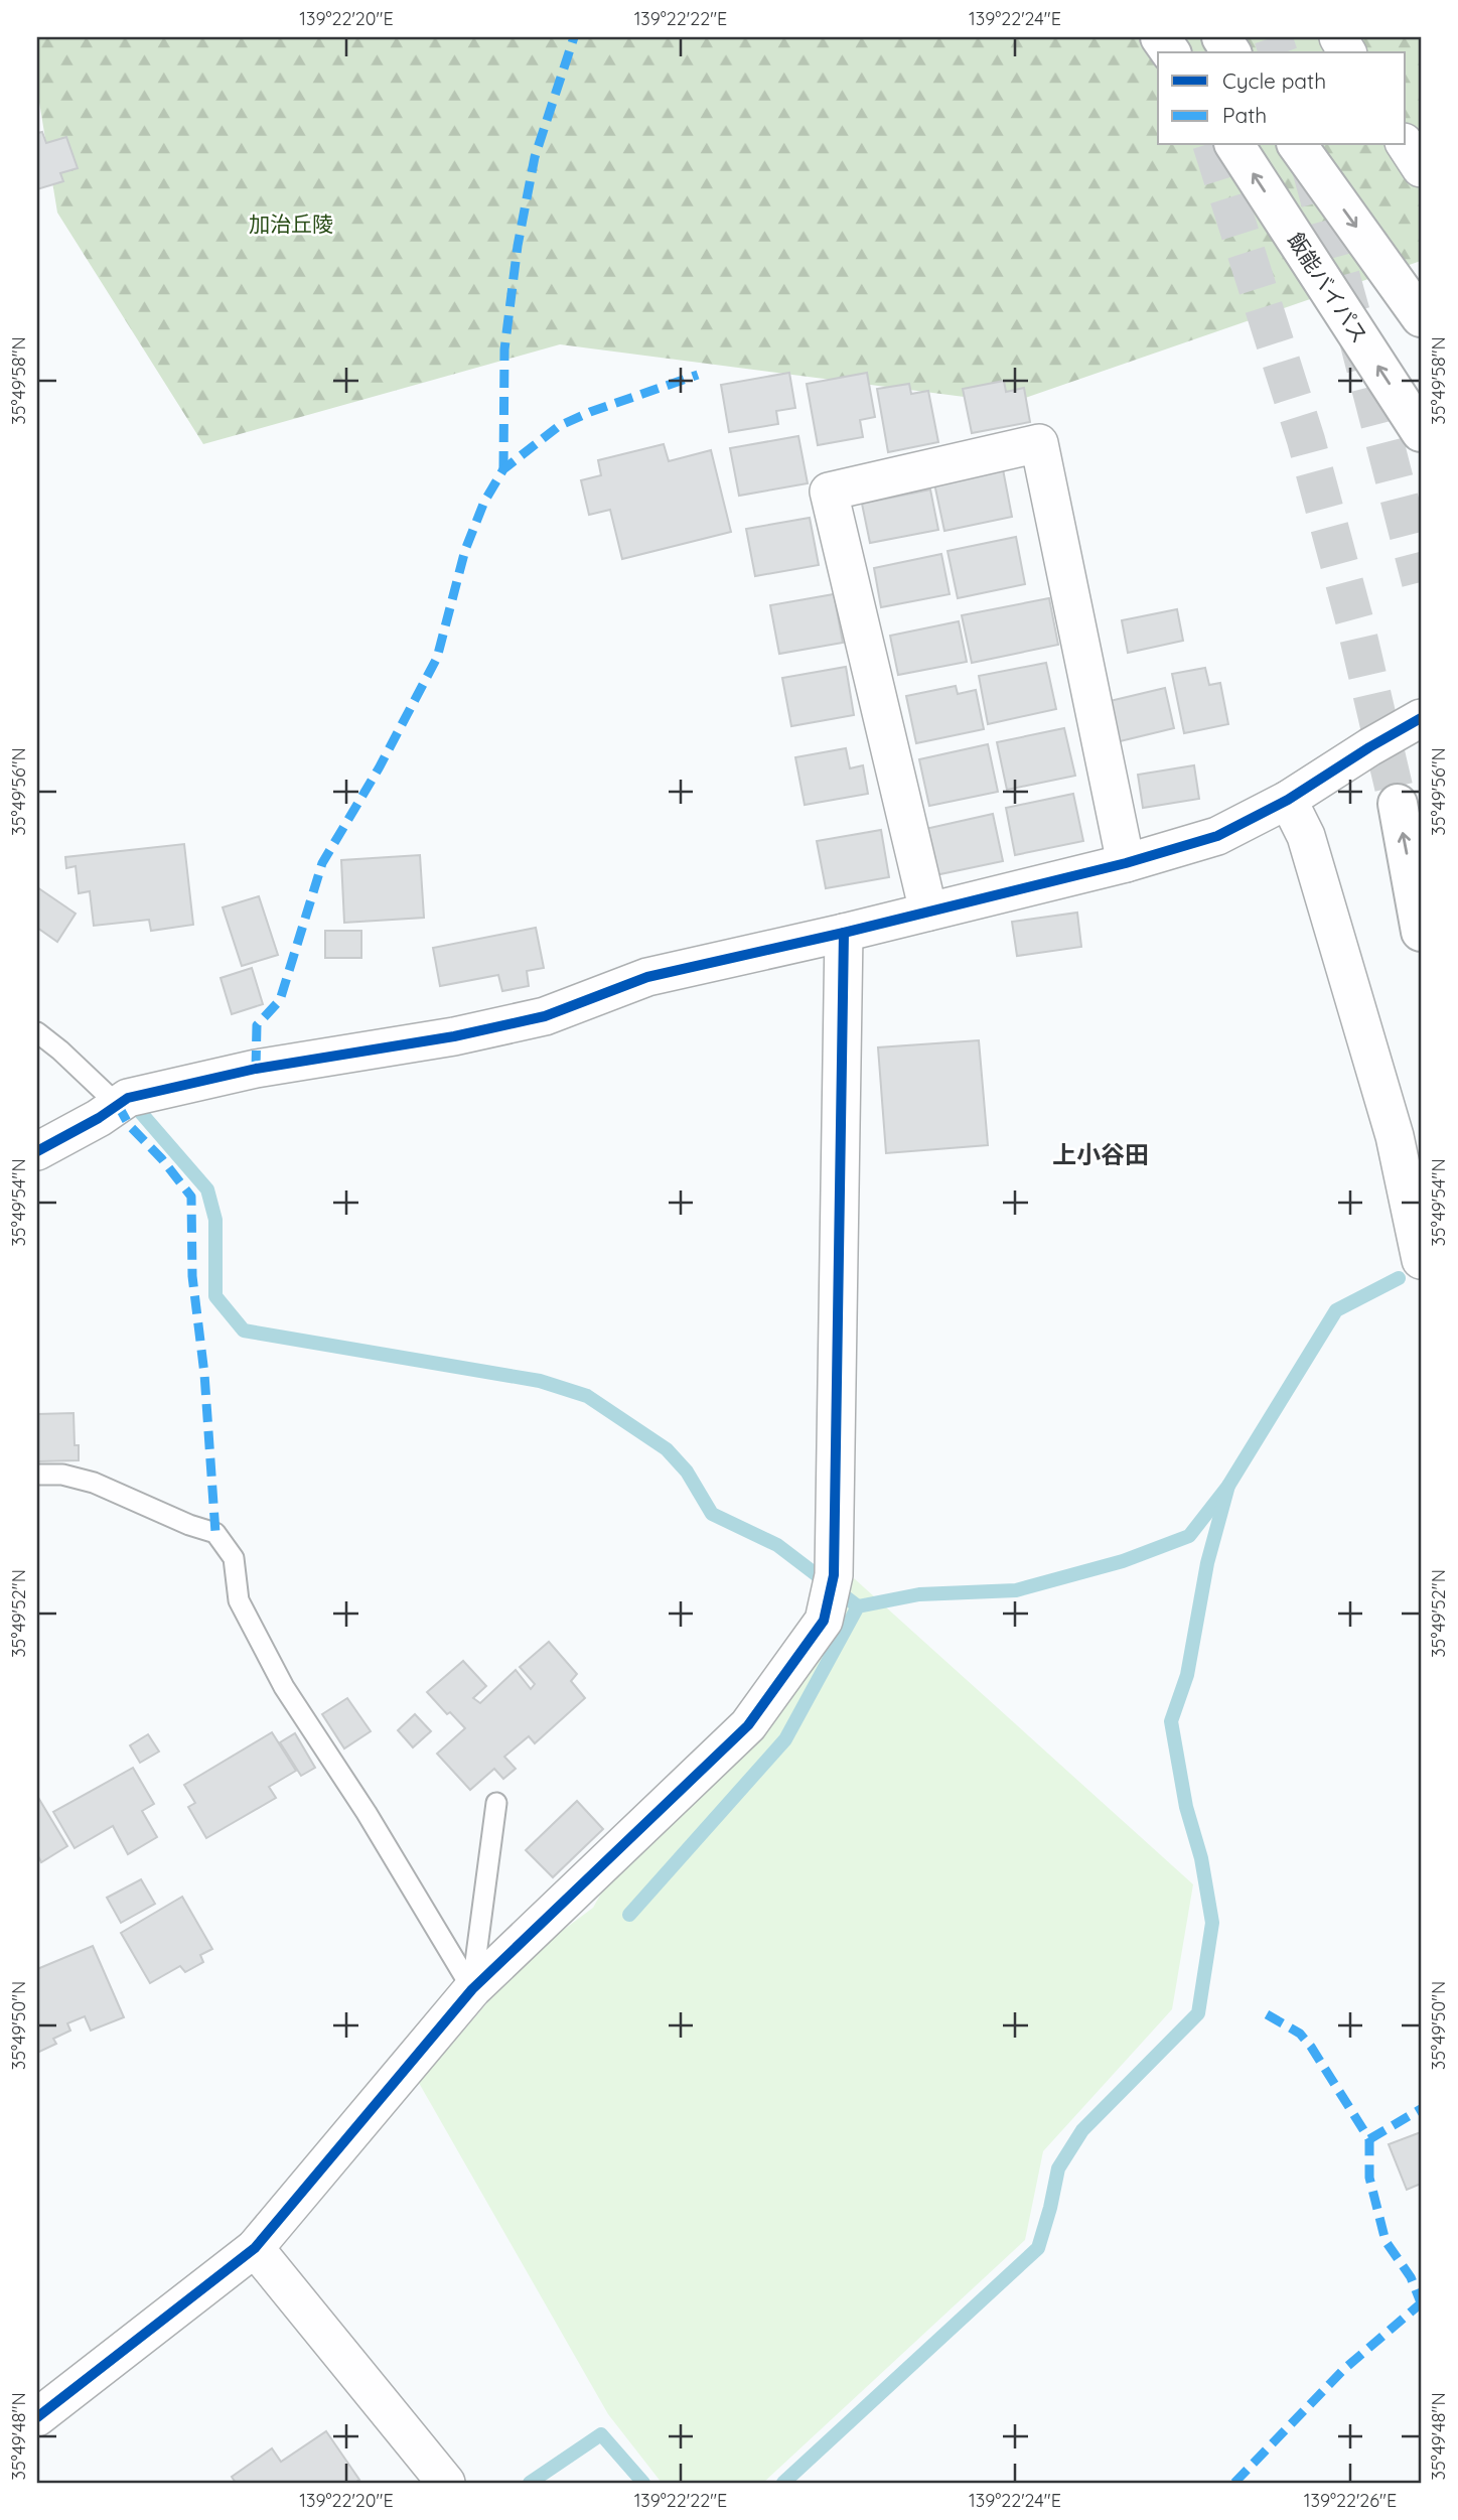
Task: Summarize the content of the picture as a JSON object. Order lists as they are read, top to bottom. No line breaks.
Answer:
{"streets":{"highway":["飯能バイパス"]},"districts":["上小谷田"],"parks":["加治丘陵"],"legend":["Cycle path","Path"],"coordinates":["139°22'20\"E","139°22'22\"E","139°22'24\"E","35°49'58\"N","35°49'56\"N","35°49'54\"N","35°49'52\"N","35°49'50\"N","35°49'48\"N","139°22'26\"E"]}
